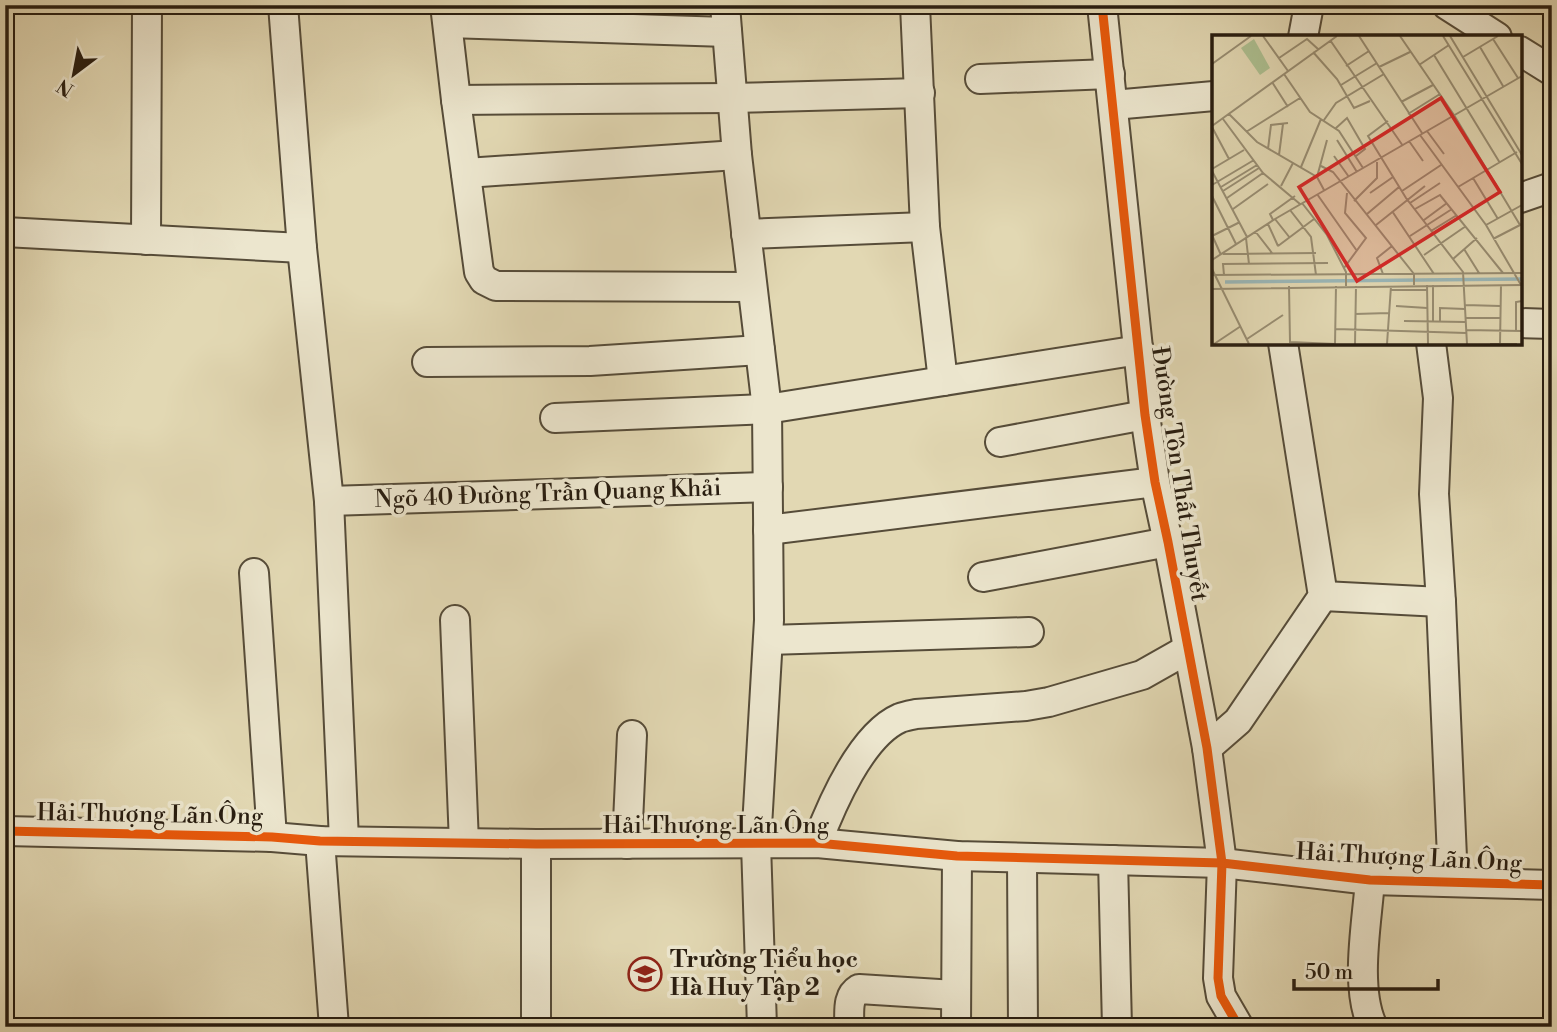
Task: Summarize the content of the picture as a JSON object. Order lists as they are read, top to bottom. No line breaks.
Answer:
{"streets":{"street":["Đường Tôn Thất Thuyết","Ngõ 40 Đường Trần Quang Khải","Hải Thượng Lãn Ông"]},"crossings":[["Đường Tôn Thất Thuyết","Hải Thượng Lãn Ông"]],"places":{"school or university":["Trường Tiểu học Hà Huy Tập 2"]},"scale_bar":"50 m","north":"bottom left"}
